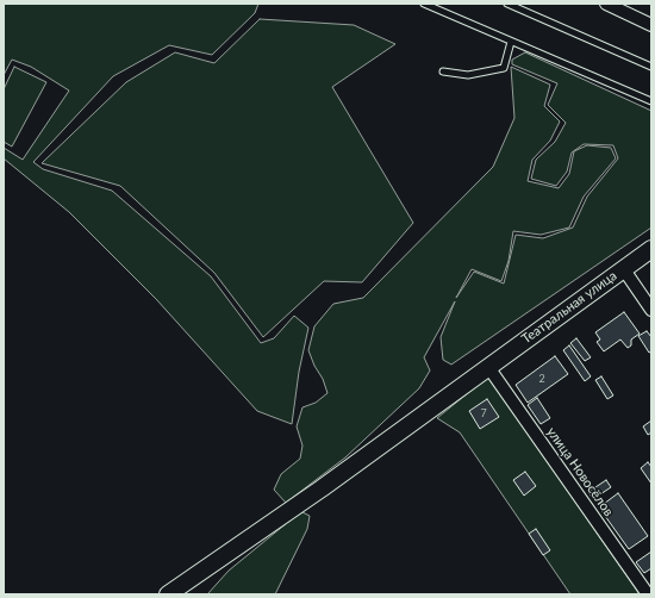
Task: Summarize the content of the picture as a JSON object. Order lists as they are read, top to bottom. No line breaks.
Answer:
{"streets":{"main road":["Театральная улица"],"street":["улица Новосёлов"]},"crossings":[["Театральная улица","улица Новосёлов"]],"house_numbers":["2","7"]}
